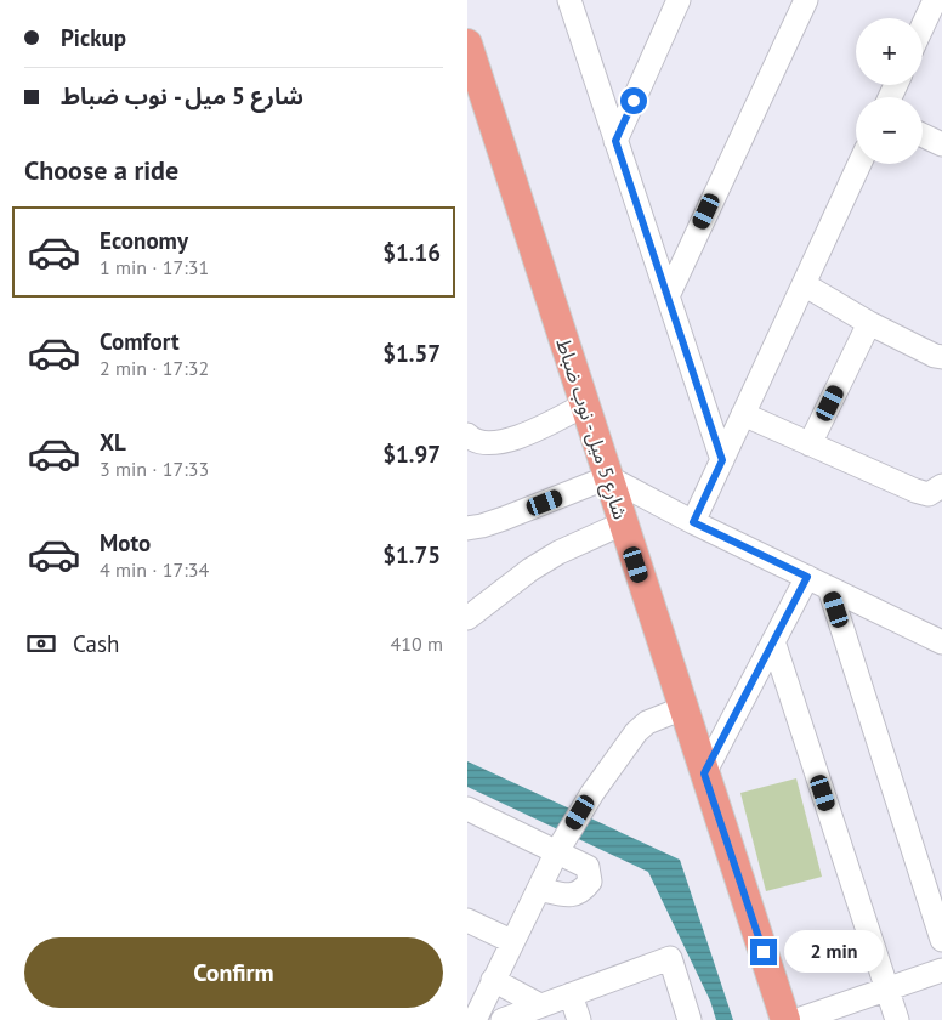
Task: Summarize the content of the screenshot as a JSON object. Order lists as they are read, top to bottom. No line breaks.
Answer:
{"streets":{"main road":["شارع 5 ميل - نوب ضباط"]},"page":{"banner":["Pickup","شارع 5 ميل - نوب ضباط"],"map_buttons":["+","−"],"heading":"Choose a ride","list":[{"name":"Economy","note":"1 min · 17:31","value":"$1.16"},{"name":"Comfort","note":"2 min · 17:32","value":"$1.57"},{"name":"XL","note":"3 min · 17:33","value":"$1.97"},{"name":"Moto","note":"4 min · 17:34","value":"$1.75"}],"pay":["Cash","410 m"],"buttons":"Confirm","bubble":"2 min"}}
